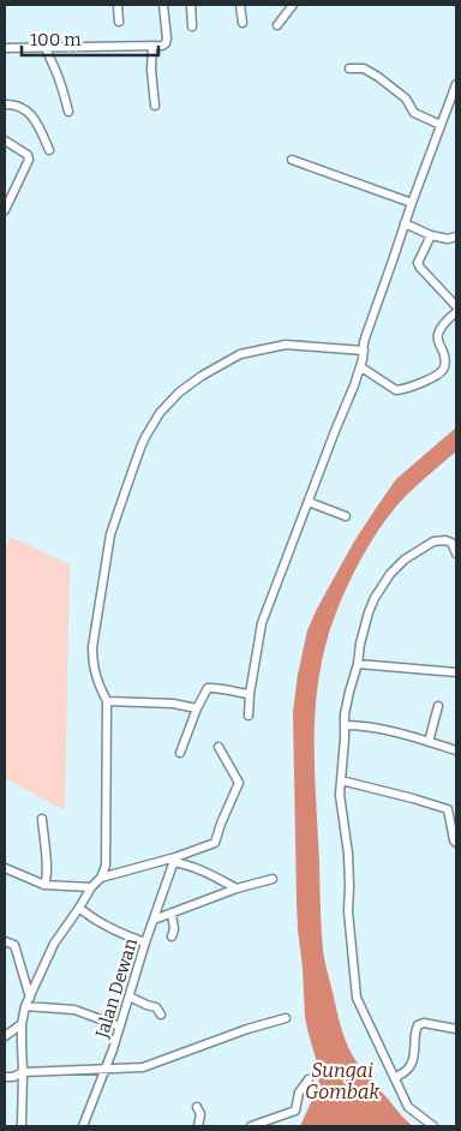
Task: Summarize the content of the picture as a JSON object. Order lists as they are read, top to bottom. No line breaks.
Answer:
{"streets":{"street":["Jalan Dewan"]},"water":["Sungai Gombak"],"scale_bar":"100 m"}
